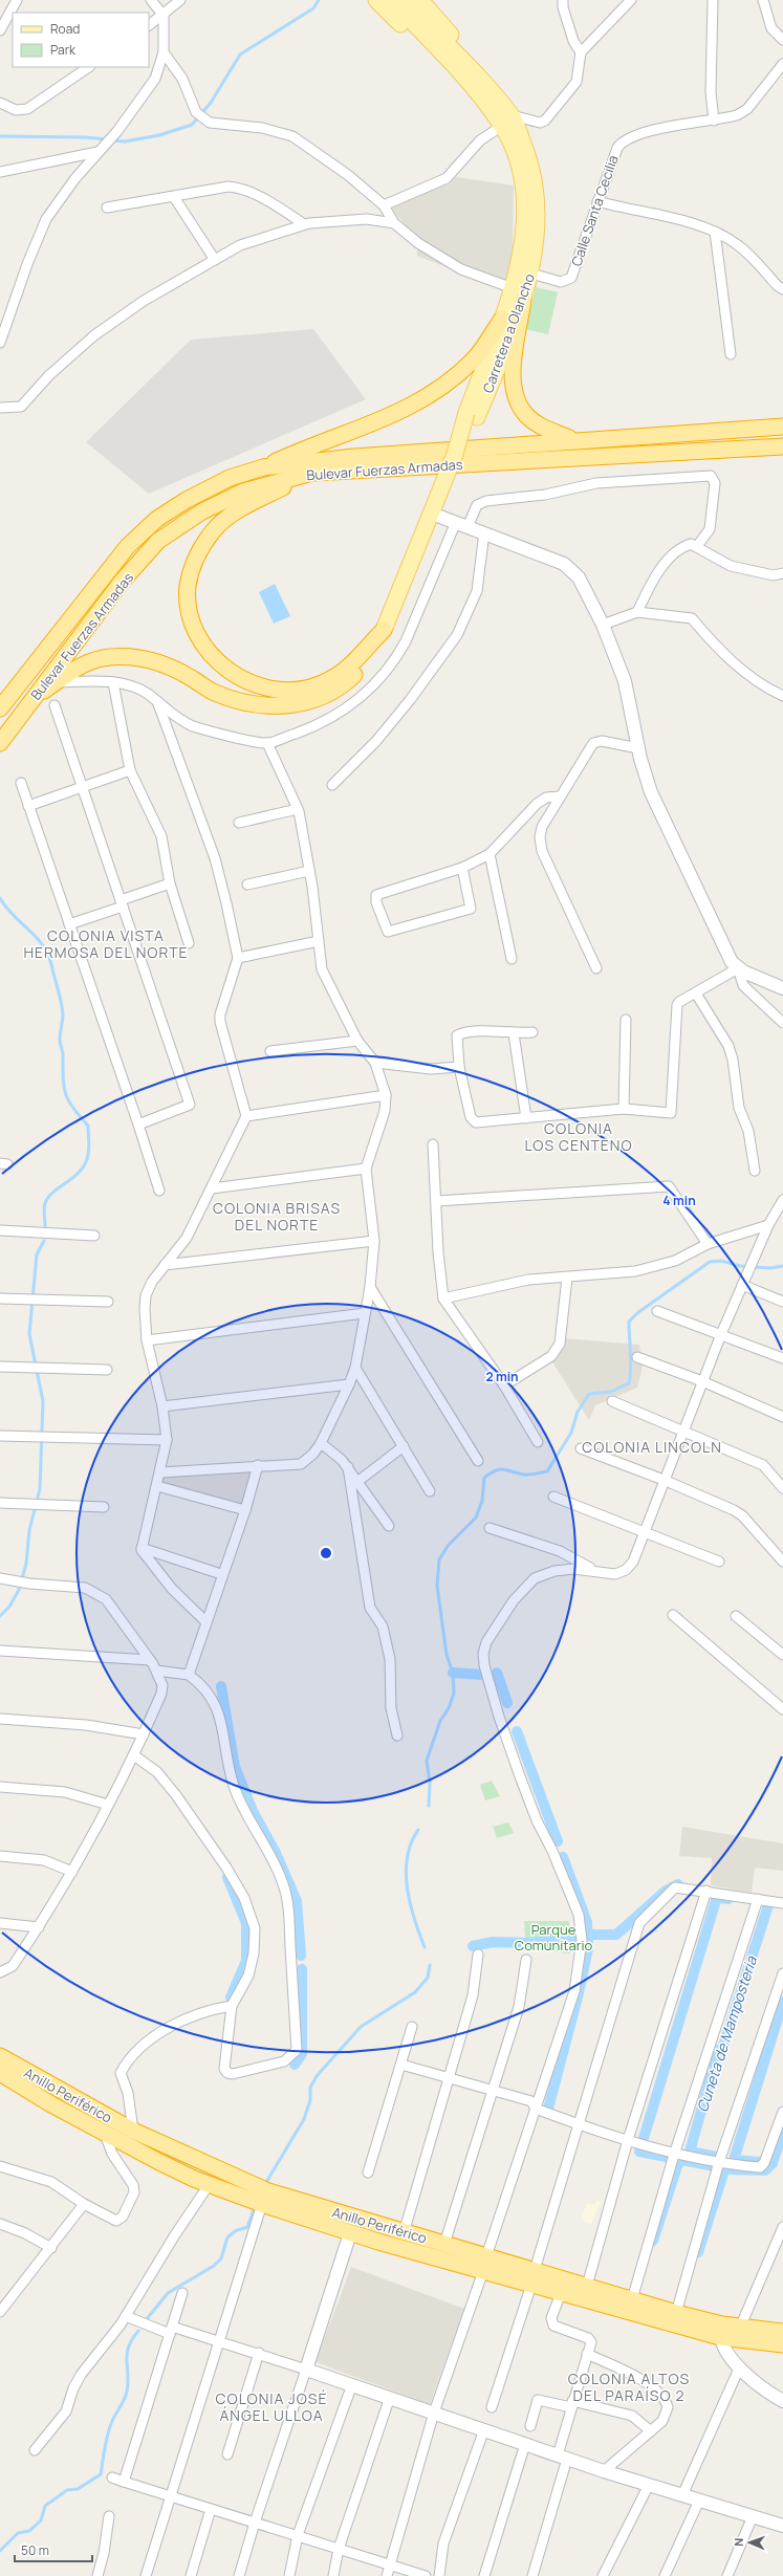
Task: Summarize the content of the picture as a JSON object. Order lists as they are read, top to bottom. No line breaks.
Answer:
{"streets":{"highway":["Bulevar Fuerzas Armadas","Anillo Periférico"],"main road":["Carretera a Olancho"],"street":["Calle Santa Cecilia"]},"crossings":[["Calle Santa Cecilia","Carretera a Olancho"]],"districts":["COLONIA VISTA HERMOSA DEL NORTE","COLONIA LOS CENTENO","COLONIA BRISAS DEL NORTE","COLONIA LINCOLN","COLONIA ALTOS DEL PARAÍSO 2","COLONIA JOSÉ ÁNGEL ULLOA"],"water":["Cuneta de Mamposteria"],"parks":["Parque Comunitario"],"legend":["Road","Park"],"scale_bar":"50 m","north":"left","rings":["4 min","2 min"]}
